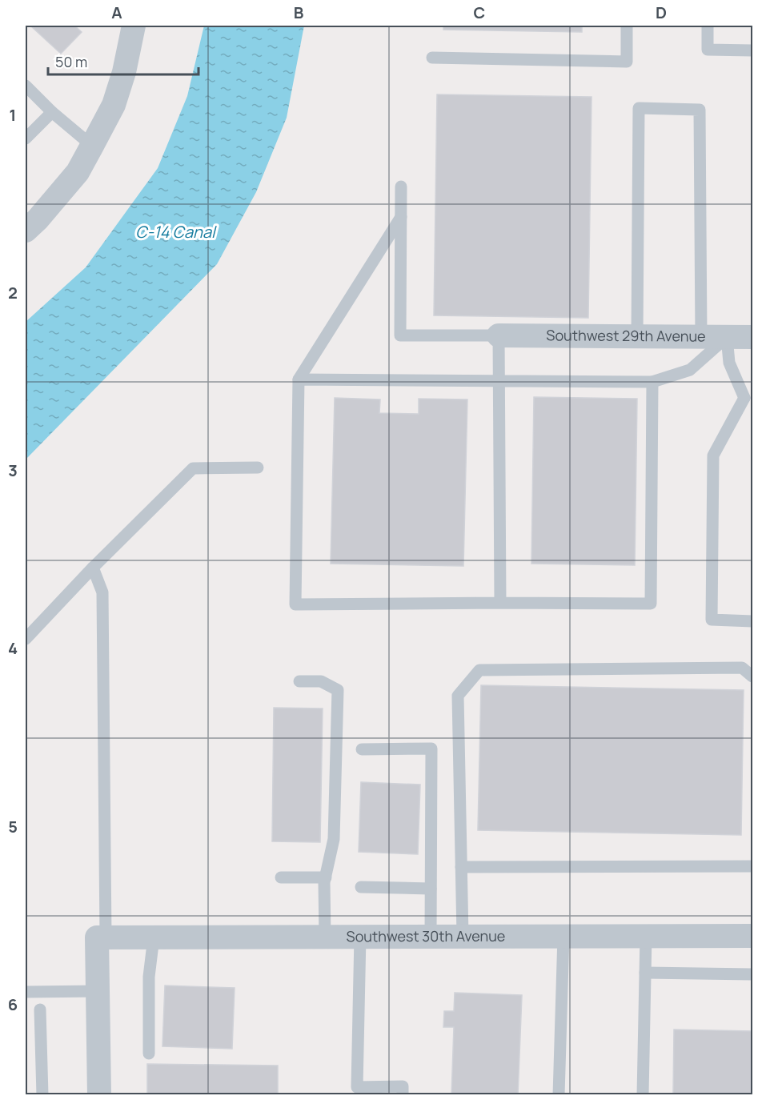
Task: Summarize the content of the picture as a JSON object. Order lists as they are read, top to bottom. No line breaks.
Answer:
{"streets":{"street":["Southwest 29th Avenue","Southwest 30th Avenue"]},"water":["C-14 Canal"],"scale_bar":"50 m","grid":{"columns":["A","B","C","D"],"rows":["1","2","3","4","5","6"]}}
